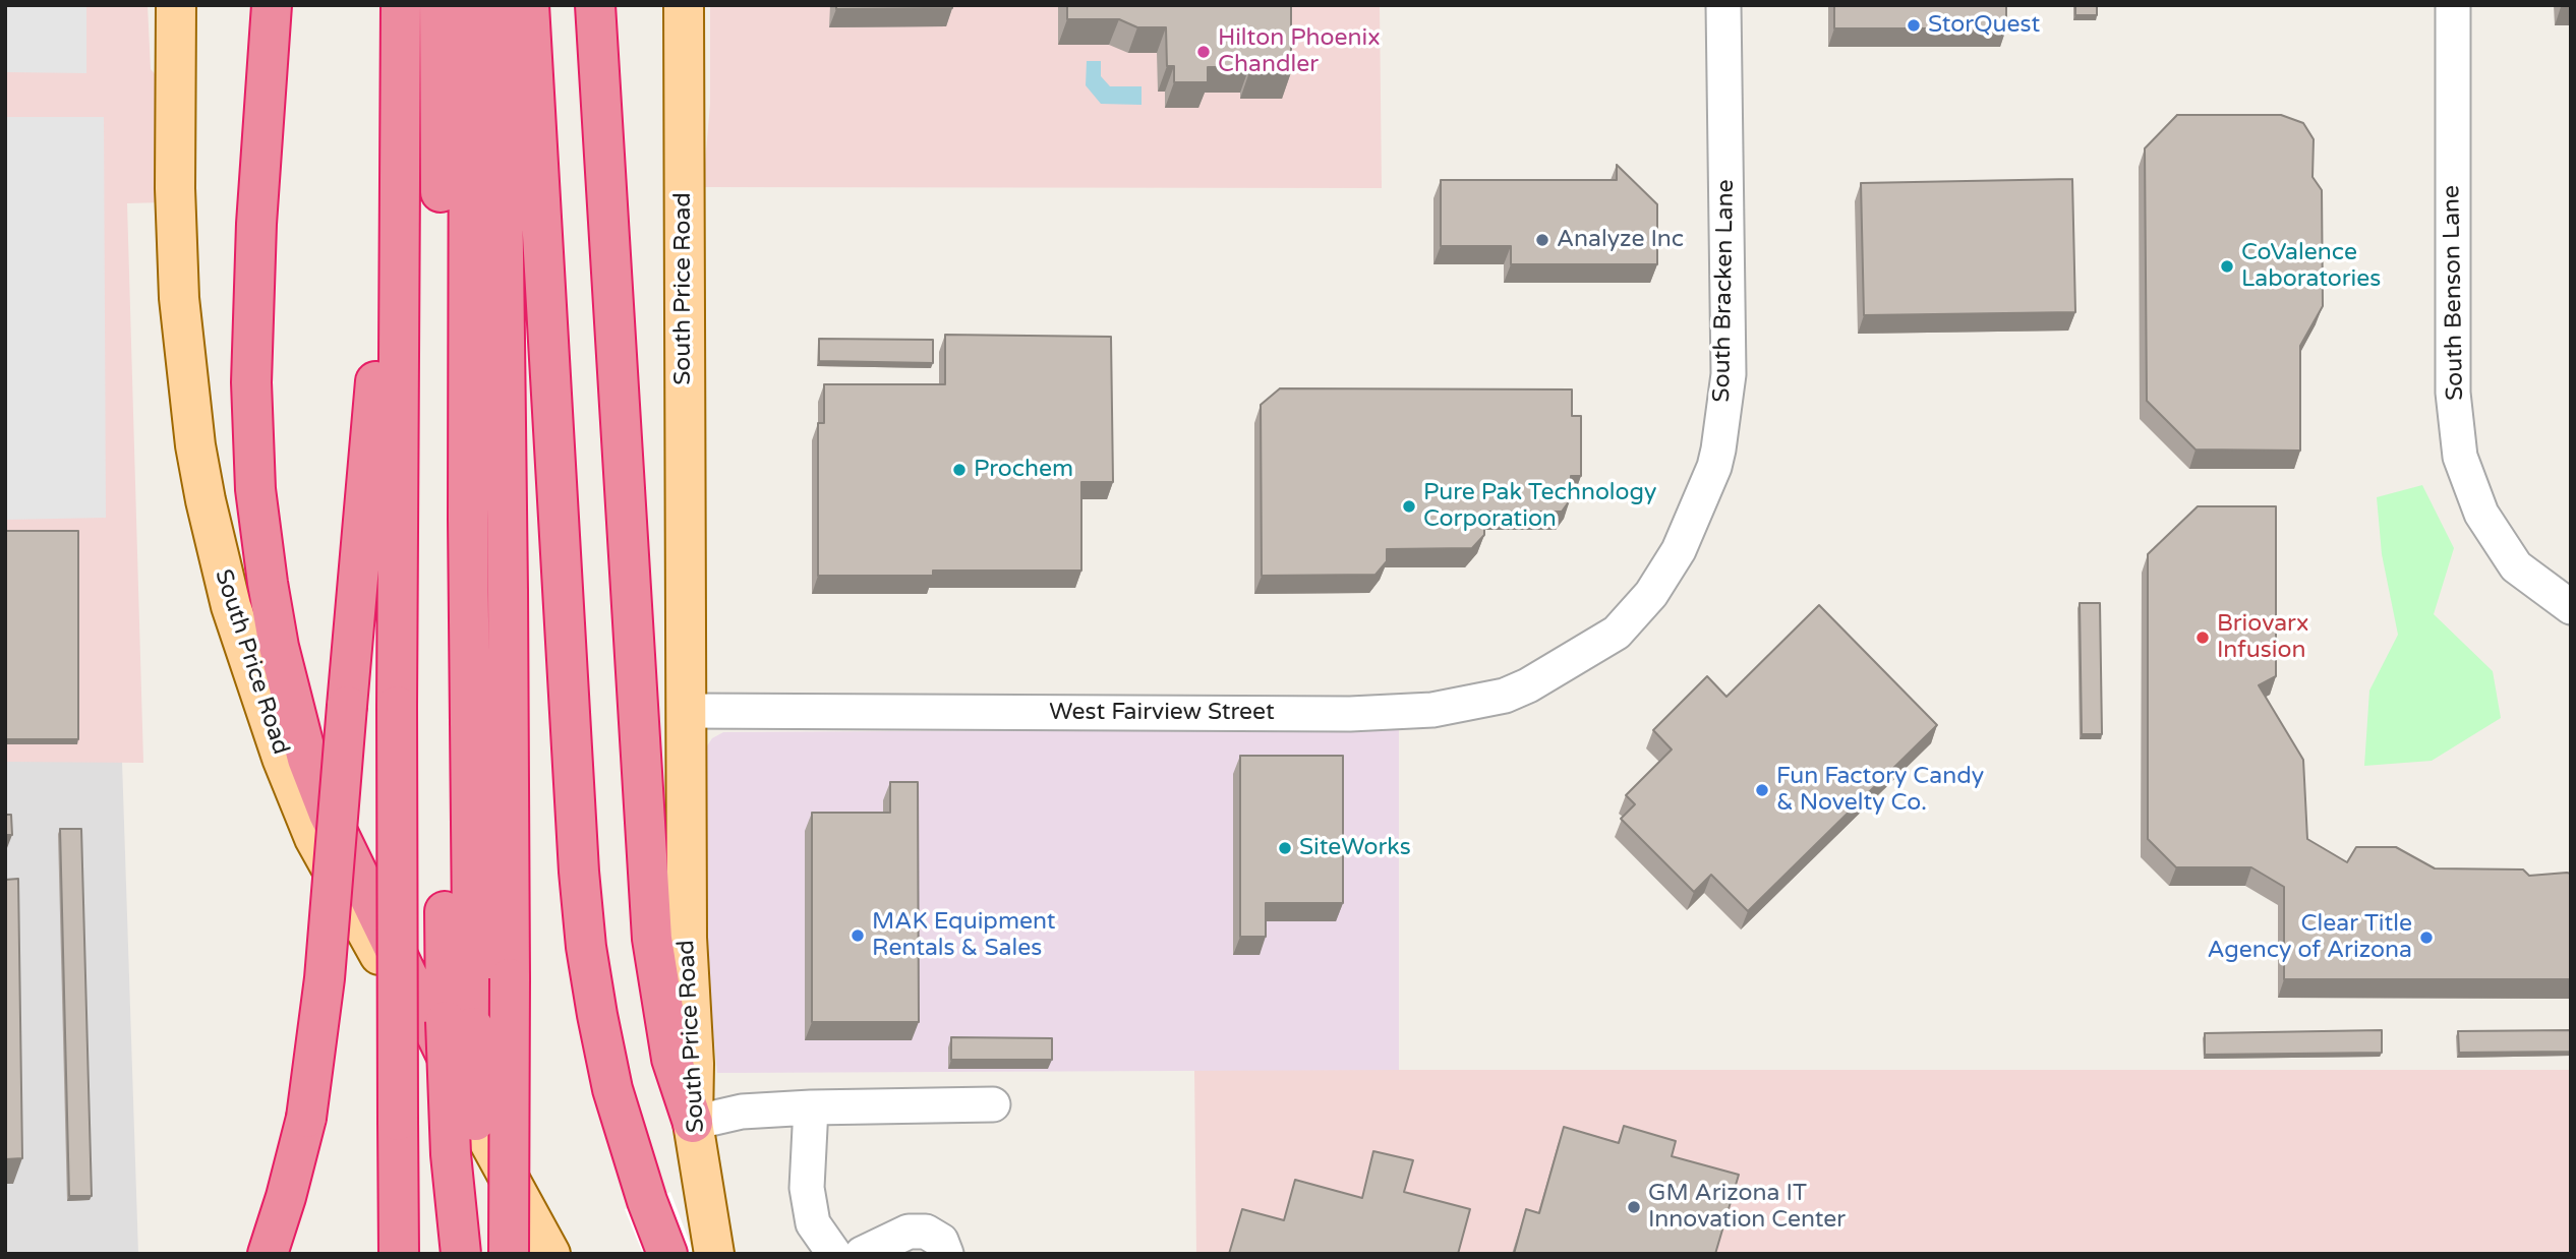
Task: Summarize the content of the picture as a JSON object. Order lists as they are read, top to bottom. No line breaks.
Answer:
{"streets":{"main road":["South Price Road"],"street":["South Bracken Lane","South Benson Lane","West Fairview Street"]},"crossings":[["South Price Road","West Fairview Street"],["South Bracken Lane","West Fairview Street"]],"places":["StorQuest","Hilton Phoenix Chandler","Analyze Inc","CoValence Laboratories","Prochem","Pure Pak Technology Corporation","Briovarx Infusion","Fun Factory Candy & Novelty Co.","SiteWorks","MAK Equipment Rentals & Sales","Clear Title Agency of Arizona","GM Arizona IT Innovation Center"]}
